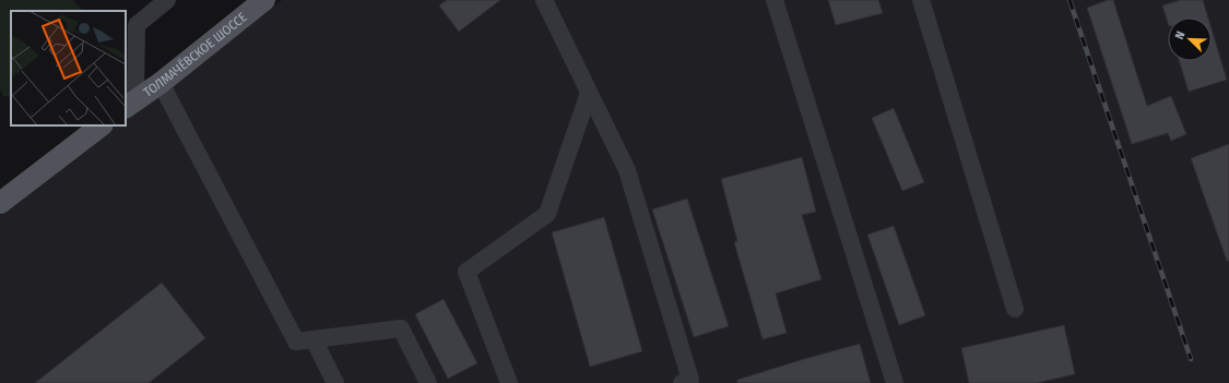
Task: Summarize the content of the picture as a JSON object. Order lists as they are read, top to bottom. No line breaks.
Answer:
{"streets":{"main road":["ТОЛМАЧЁВСКОЕ ШОССЕ"]},"north":"top left"}
